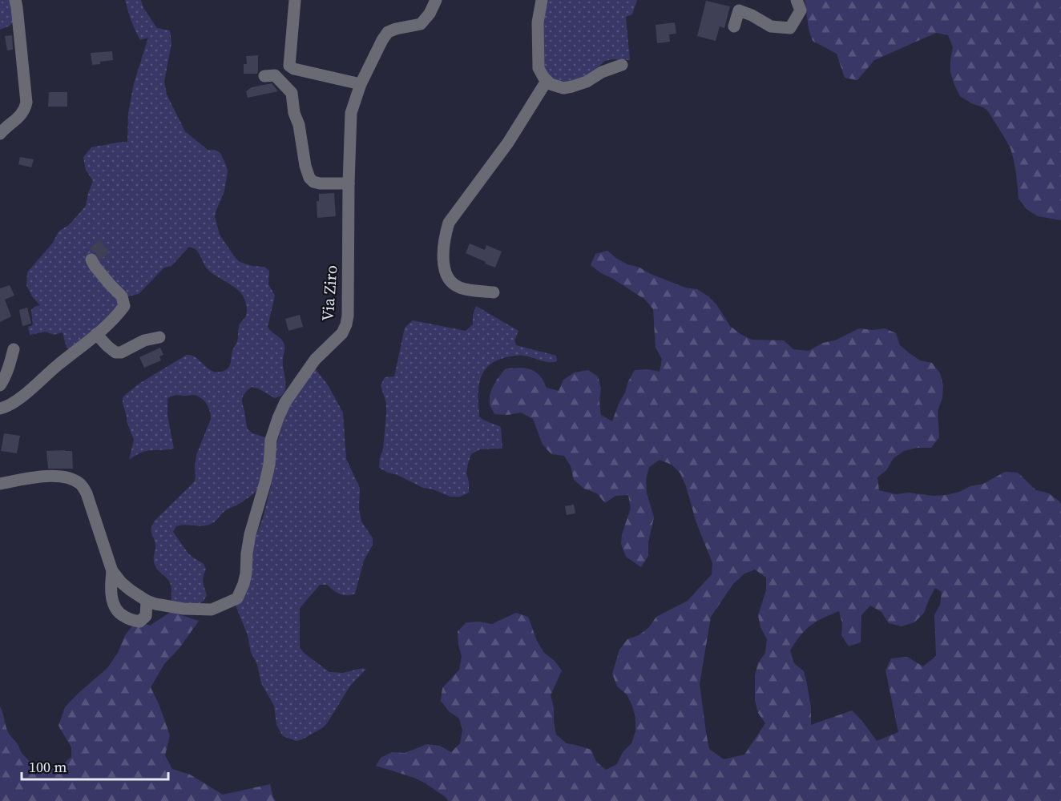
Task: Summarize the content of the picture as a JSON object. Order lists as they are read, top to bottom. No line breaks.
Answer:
{"streets":{"street":["Via Ziro"]},"scale_bar":"100 m"}
